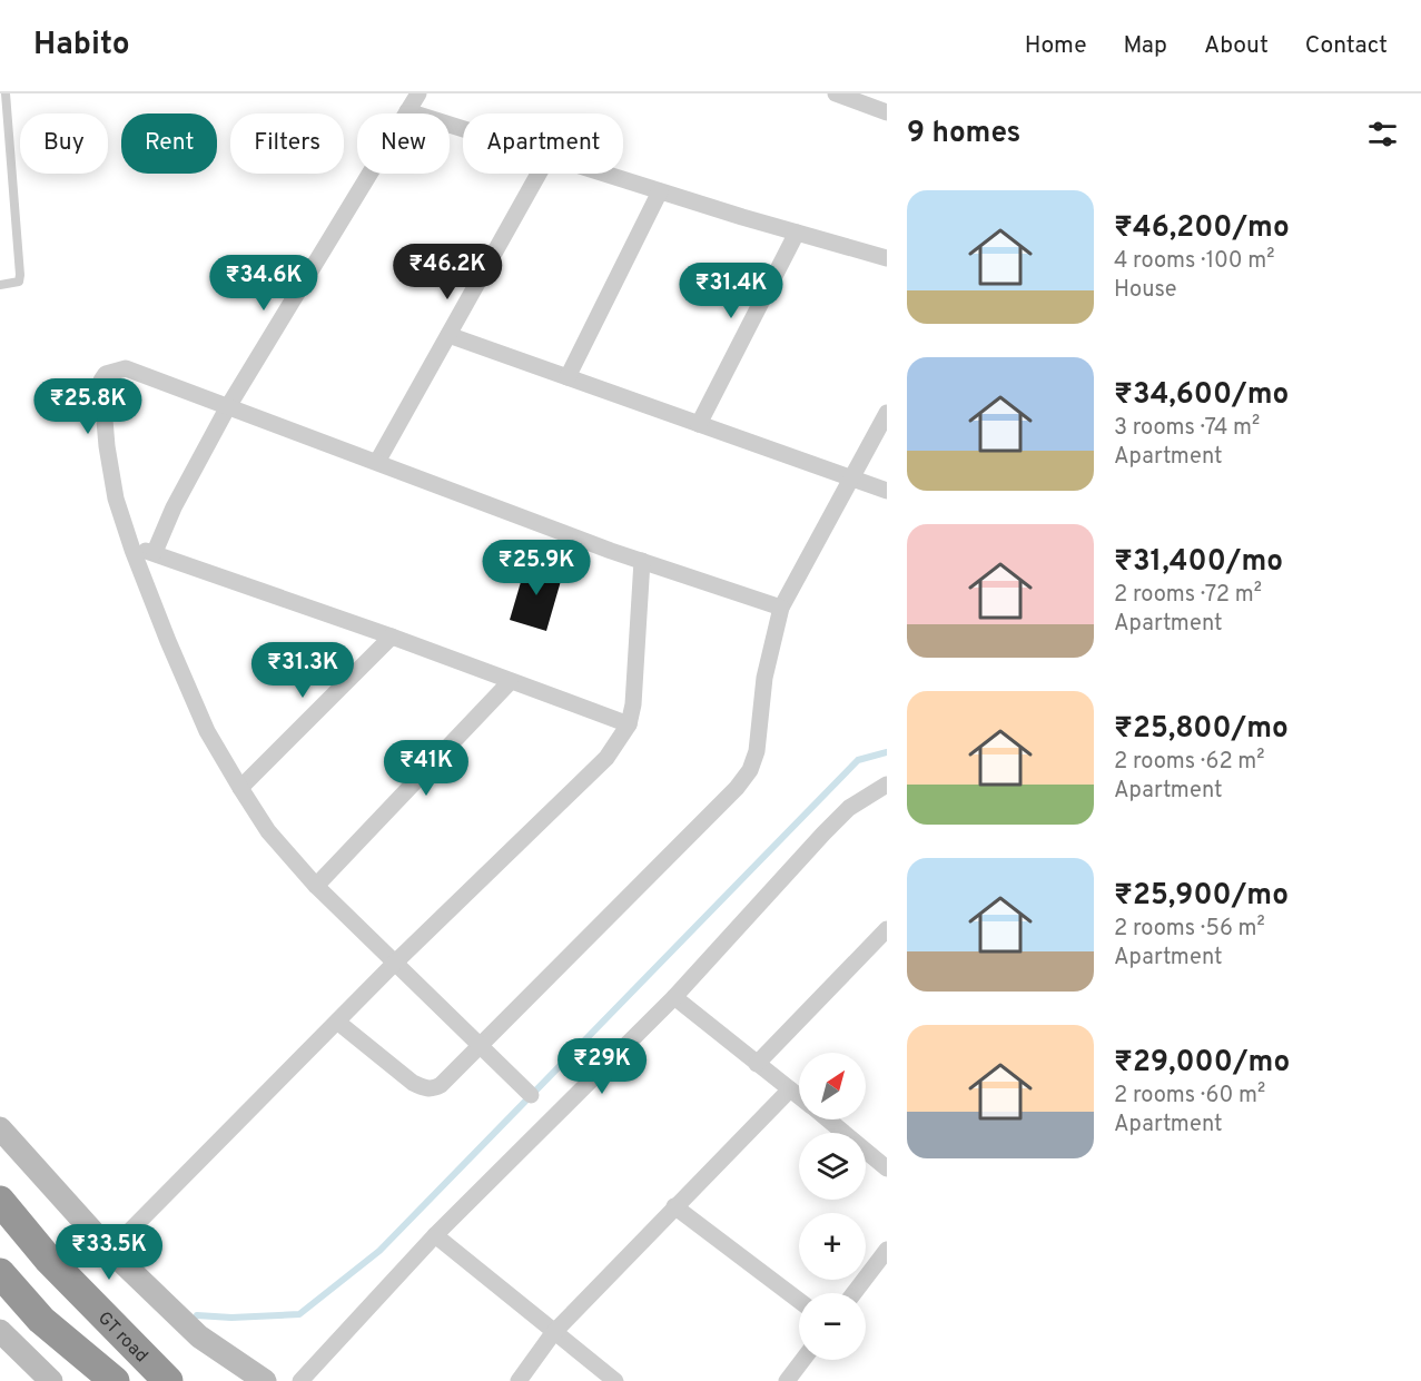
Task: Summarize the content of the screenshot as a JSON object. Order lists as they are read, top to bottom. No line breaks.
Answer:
{"streets":{"highway":["GT road"]},"north":"top right","page":{"header":"Habito","nav":["Home","Map","About","Contact"],"heading":"9 homes","chip":["Buy","Rent","Filters","New","Apartment"],"list":[{"name":"₹46,200/mo","note":"4 rooms · 100 m² · House"},{"name":"₹34,600/mo","note":"3 rooms · 74 m² · Apartment"},{"name":"₹31,400/mo","note":"2 rooms · 72 m² · Apartment"},{"name":"₹25,800/mo","note":"2 rooms · 62 m² · Apartment"},{"name":"₹25,900/mo","note":"2 rooms · 56 m² · Apartment"},{"name":"₹29,000/mo","note":"2 rooms · 60 m² · Apartment"}],"price":["₹46.2K","₹34.6K","₹31.4K","₹25.8K","₹25.9K","₹31.3K","₹41K","₹29K","₹33.5K"],"map_buttons":["+","−"]}}
